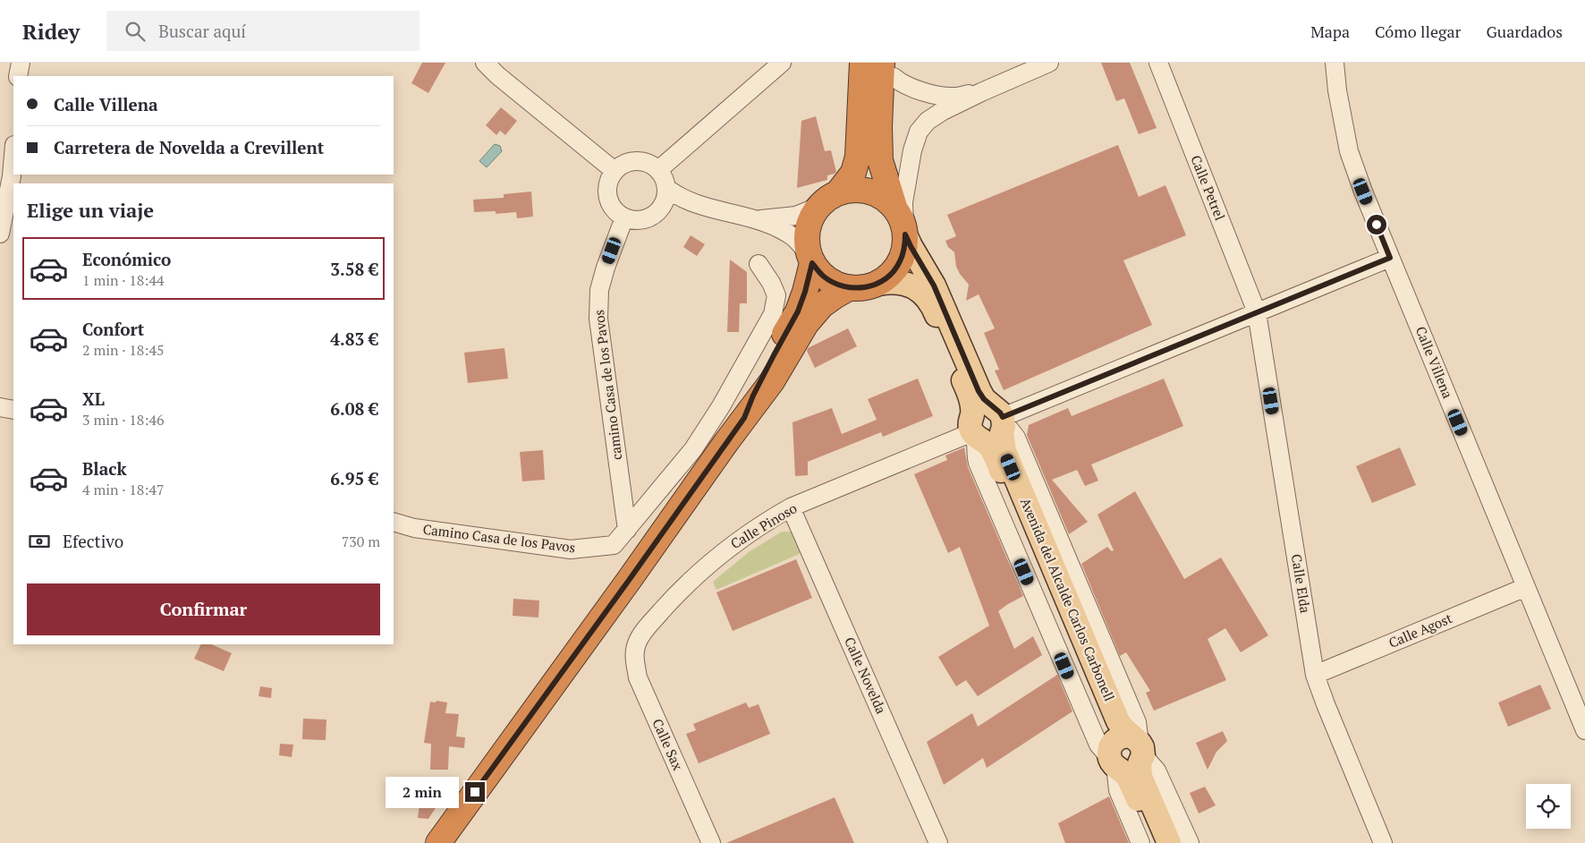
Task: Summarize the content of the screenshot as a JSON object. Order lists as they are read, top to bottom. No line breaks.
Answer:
{"streets":{"main road":["Avenida del Alcalde Carlos Carbonell"],"street":["Calle Petrel","Calle Villena","camino Casa de los Pavos","Calle Pinoso","Camino Casa de los Pavos","Calle Elda","Calle Agost","Calle Novelda","Calle Sax"]},"crossings":[["Calle Petrel","Calle Pinoso"],["Calle Petrel","Calle Elda"],["Calle Villena","Calle Pinoso"],["Calle Villena","Calle Agost"],["camino Casa de los Pavos","Camino Casa de los Pavos"],["Calle Pinoso","Calle Elda"],["Calle Pinoso","Avenida del Alcalde Carlos Carbonell"],["Calle Pinoso","Calle Novelda"],["Calle Pinoso","Calle Sax"],["Calle Elda","Calle Agost"]],"page":{"header":"Ridey","search":"Buscar aquí","nav":["Mapa","Cómo llegar","Guardados"],"banner":["Calle Villena","Carretera de Novelda a Crevillent"],"heading":"Elige un viaje","list":[{"name":"Económico","note":"1 min · 18:44","value":"3.58 €"},{"name":"Confort","note":"2 min · 18:45","value":"4.83 €"},{"name":"XL","note":"3 min · 18:46","value":"6.08 €"},{"name":"Black","note":"4 min · 18:47","value":"6.95 €"}],"pay":["Efectivo","730 m"],"buttons":"Confirmar","bubble":"2 min"}}
